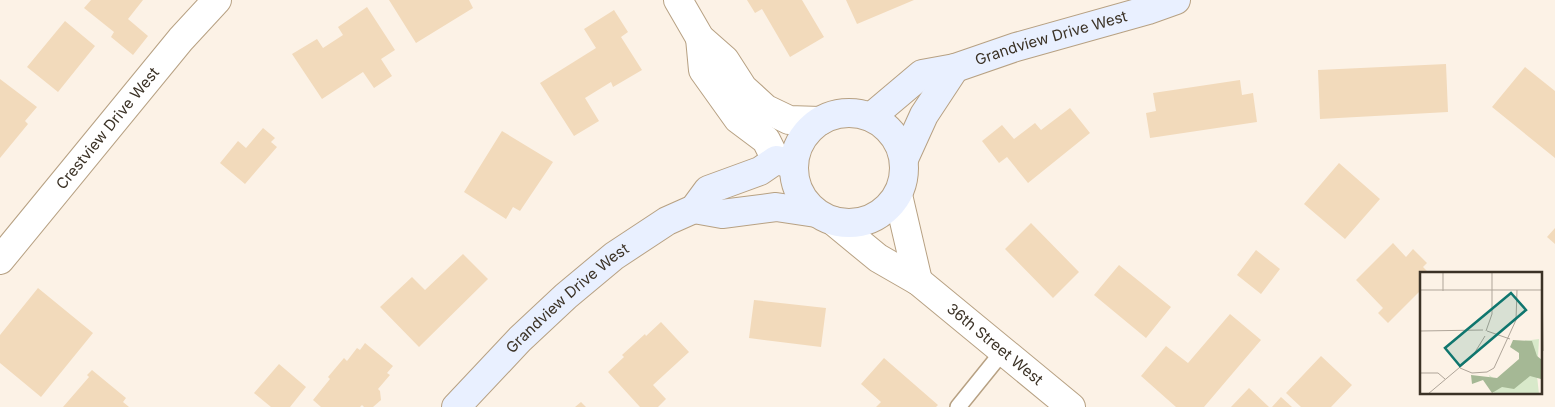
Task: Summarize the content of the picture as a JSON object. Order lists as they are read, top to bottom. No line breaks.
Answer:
{"streets":{"street":["Grandview Drive West","Crestview Drive West","36th Street West"]},"crossings":[["Grandview Drive West","36th Street West"]]}
